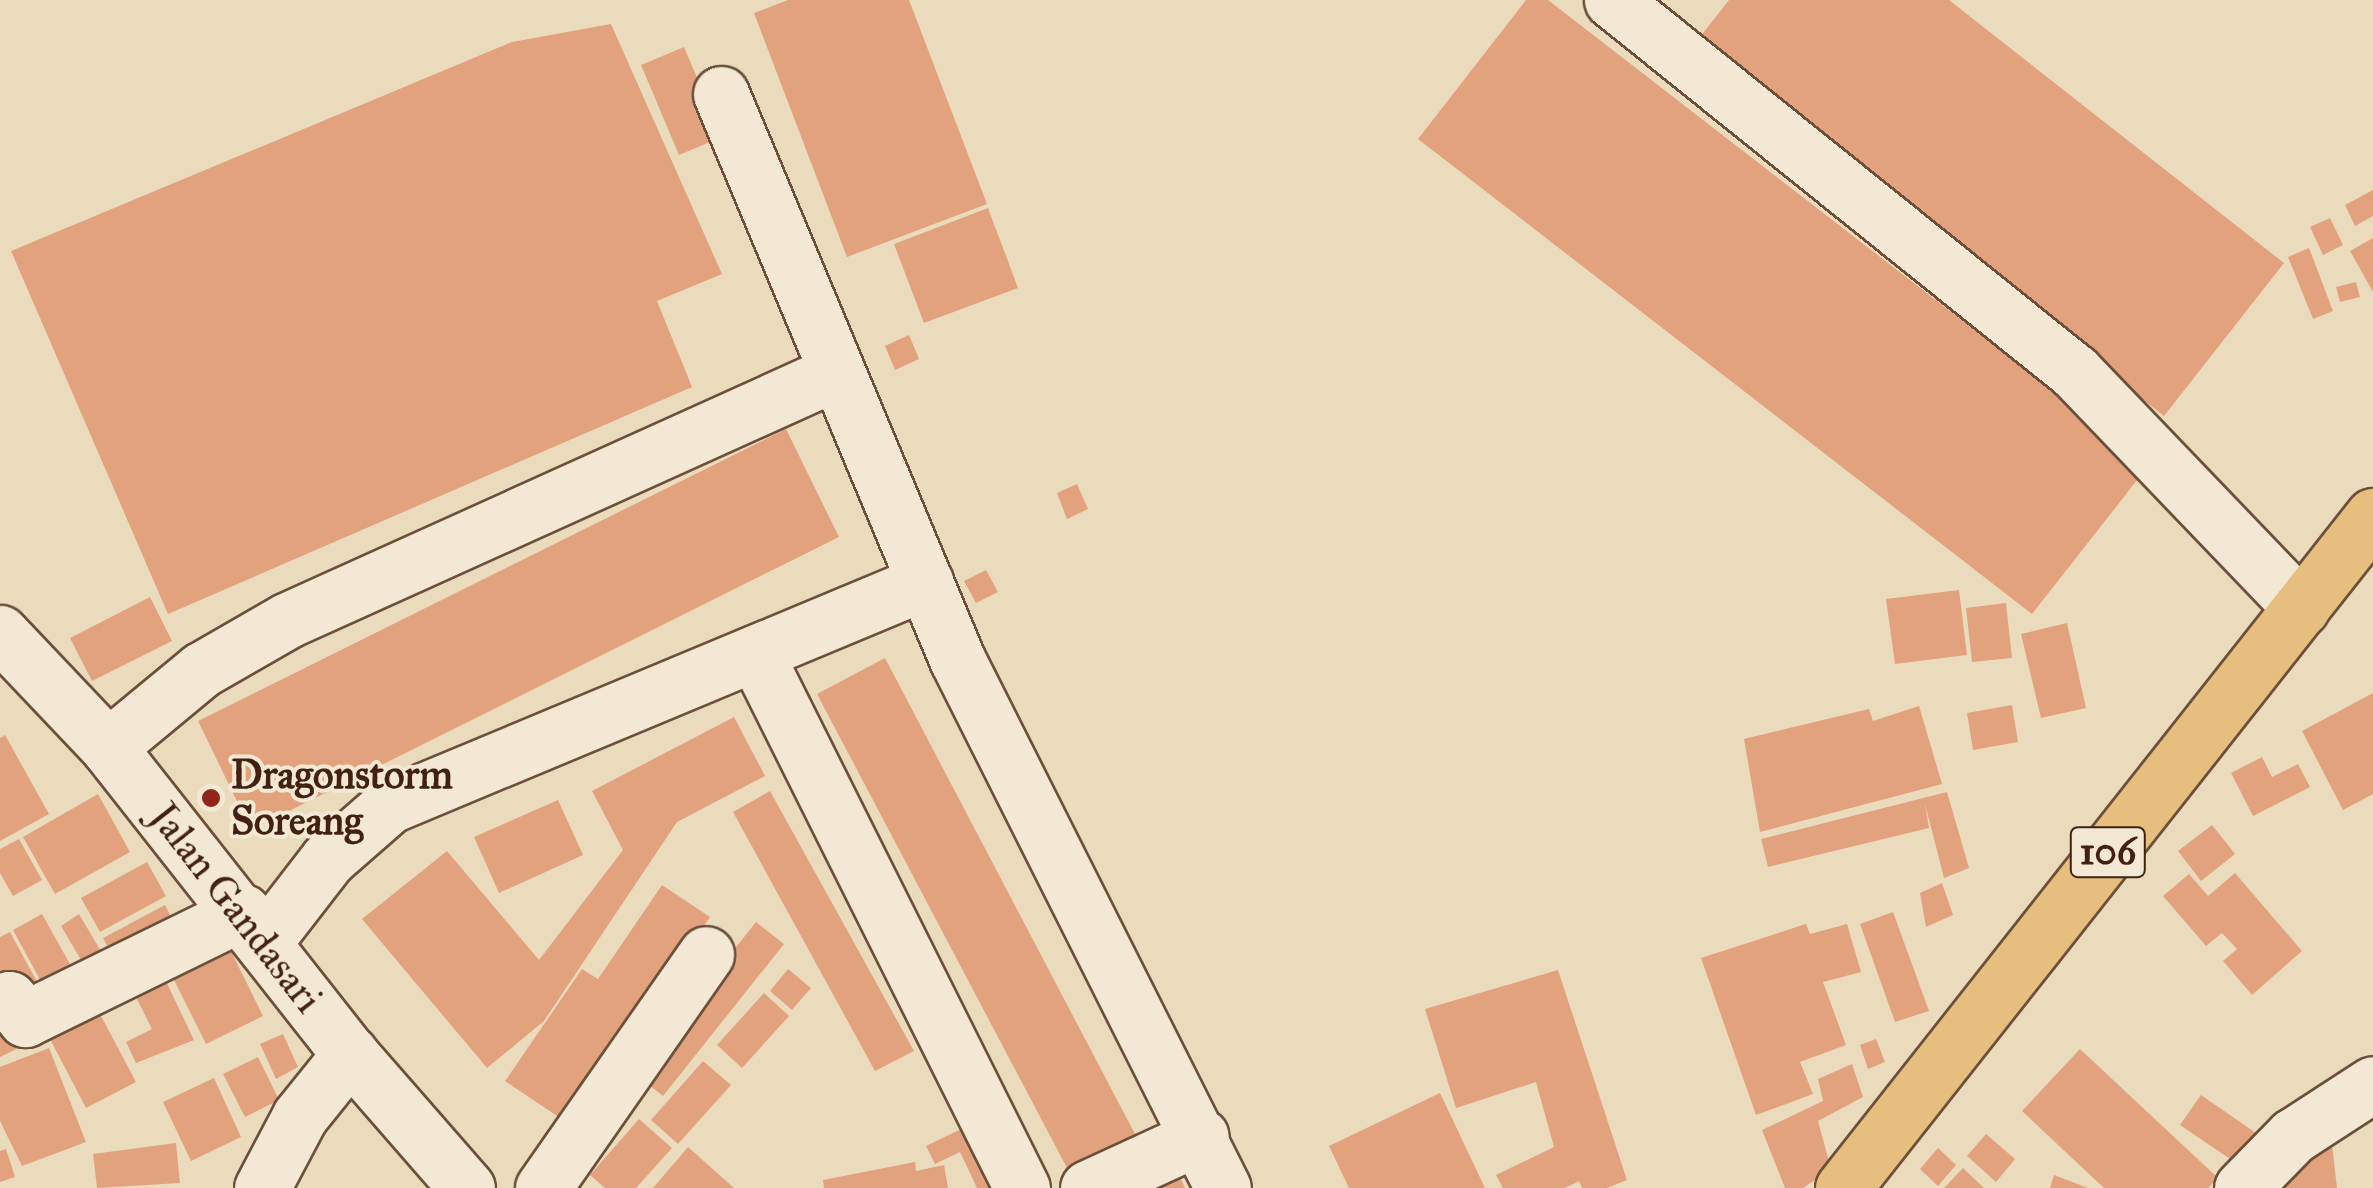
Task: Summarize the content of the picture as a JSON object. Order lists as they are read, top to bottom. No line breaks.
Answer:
{"streets":{"main road":["106"],"street":["Jalan Gandasari"]},"places":["Dragonstorm Soreang"]}
